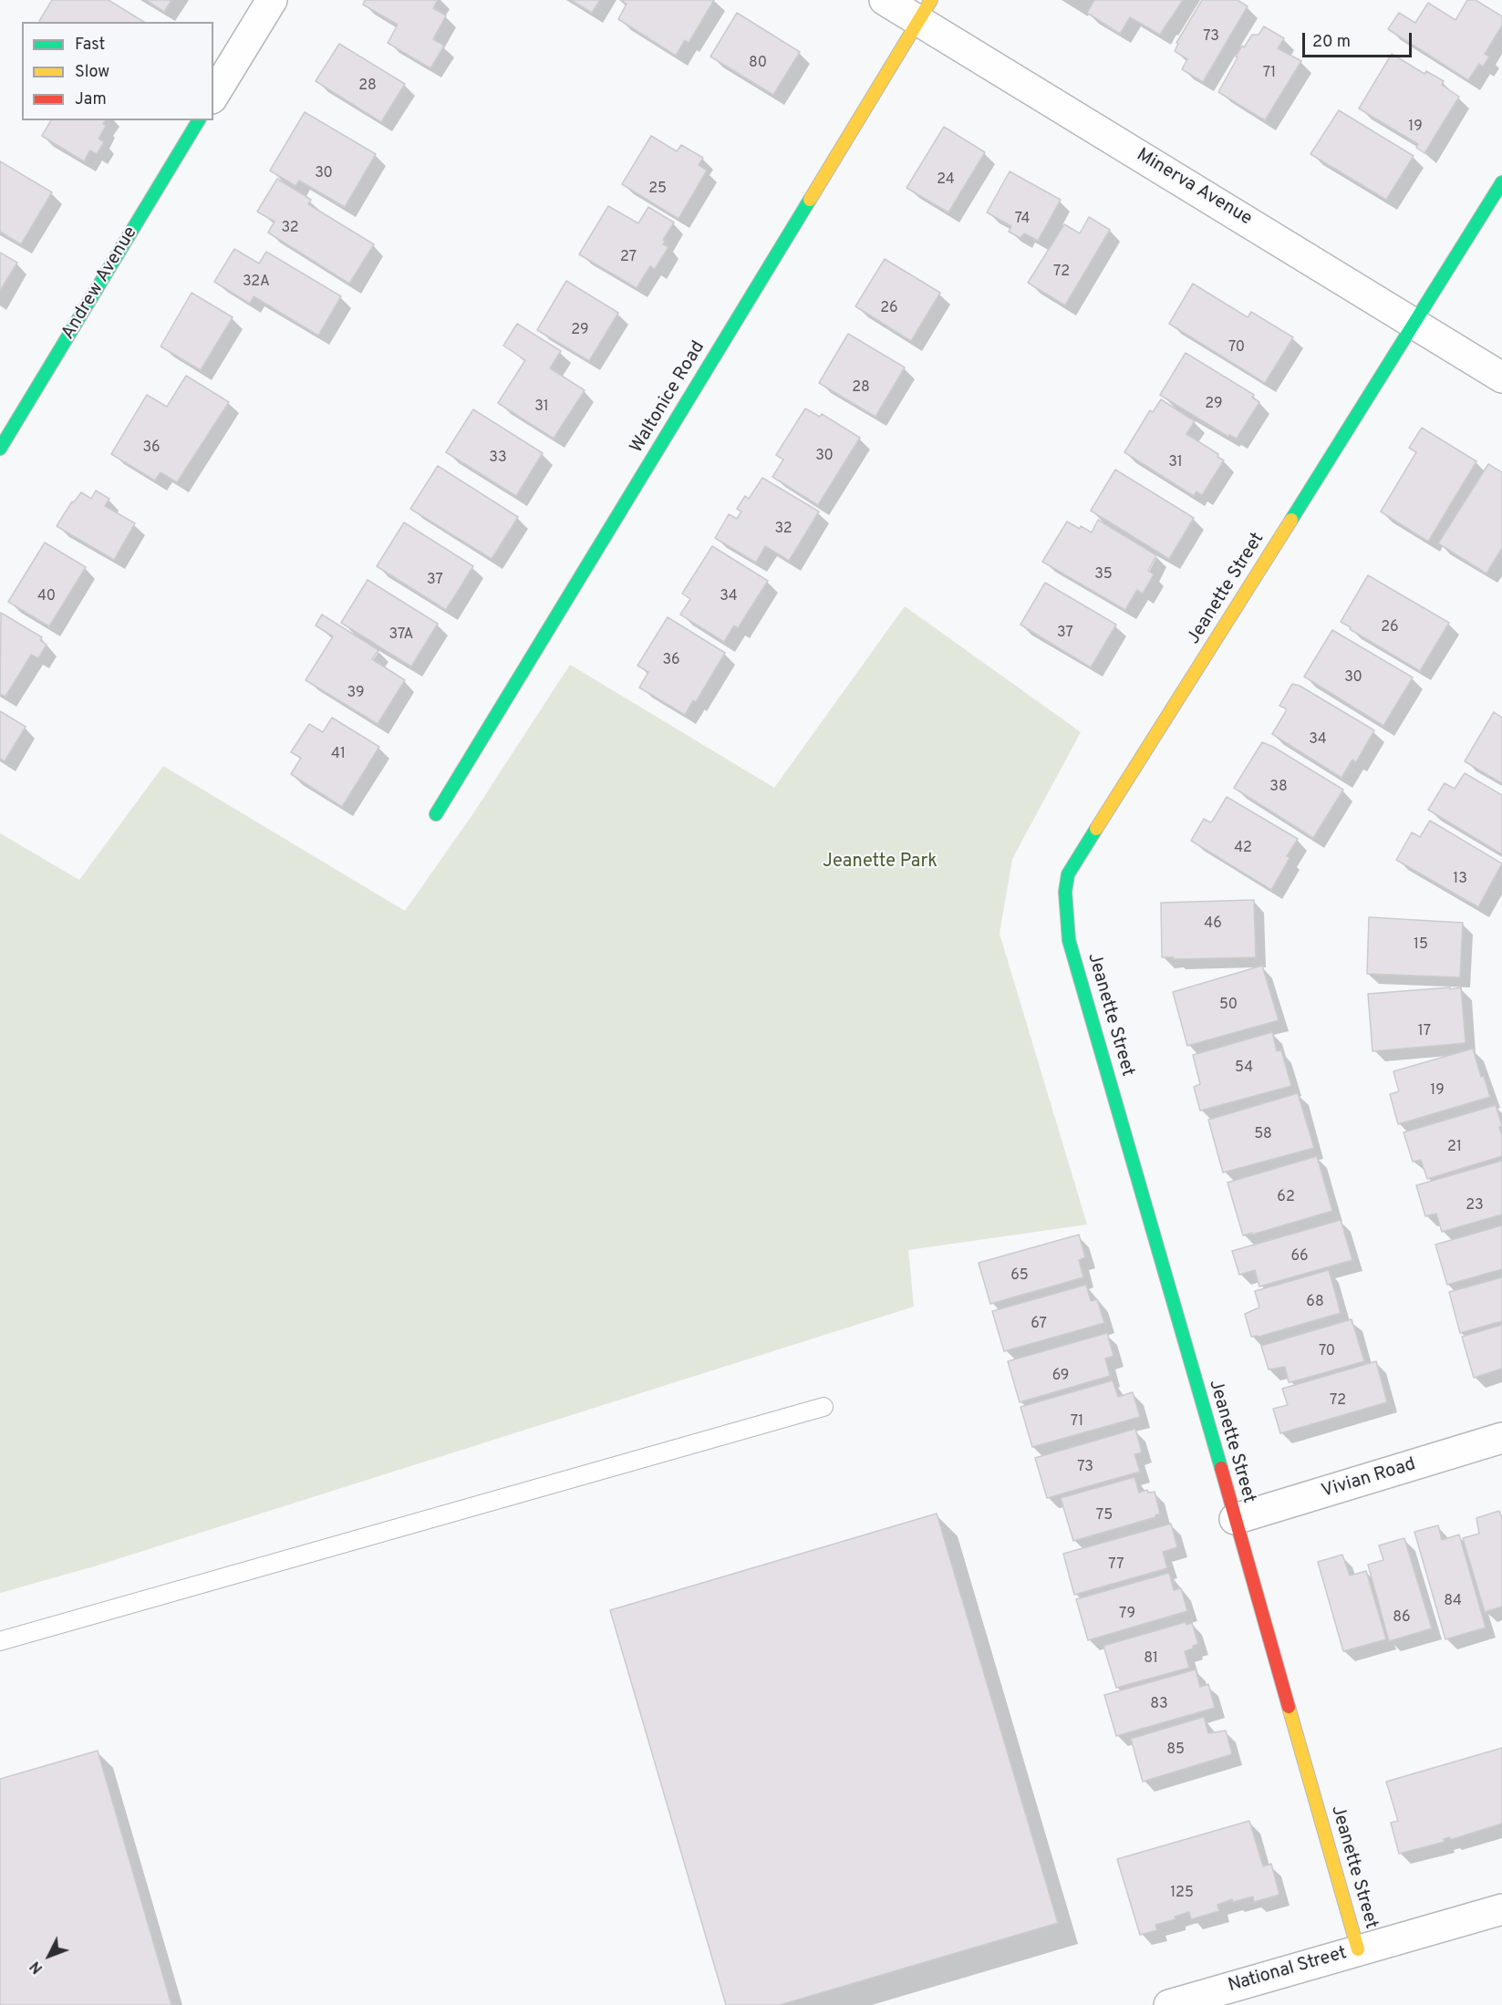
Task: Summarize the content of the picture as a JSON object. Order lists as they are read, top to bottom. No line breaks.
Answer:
{"streets":{"street":["Minerva Avenue","Andrew Avenue","Waltonice Road","Jeanette Street","Vivian Road","National Street"]},"crossings":[["Minerva Avenue","Waltonice Road"],["Minerva Avenue","Jeanette Street"],["Jeanette Street","Vivian Road"],["Jeanette Street","National Street"]],"parks":["Jeanette Park"],"house_numbers":["73","80","71","28","19","30","24","25","74","32","27","72","32A","26","29","70","28","29","31","36","30","33","31","32","35","37","40","34","26","37","37A","36","30","39","34","41","38","42","13","46","15","50","17","54","19","58","21","62","23","66","65","68","67","70","69","72","71","73","75","77","84","79","86","81","83","85","125"],"legend":["Fast","Slow","Jam"],"scale_bar":"20 m","north":"bottom left"}
